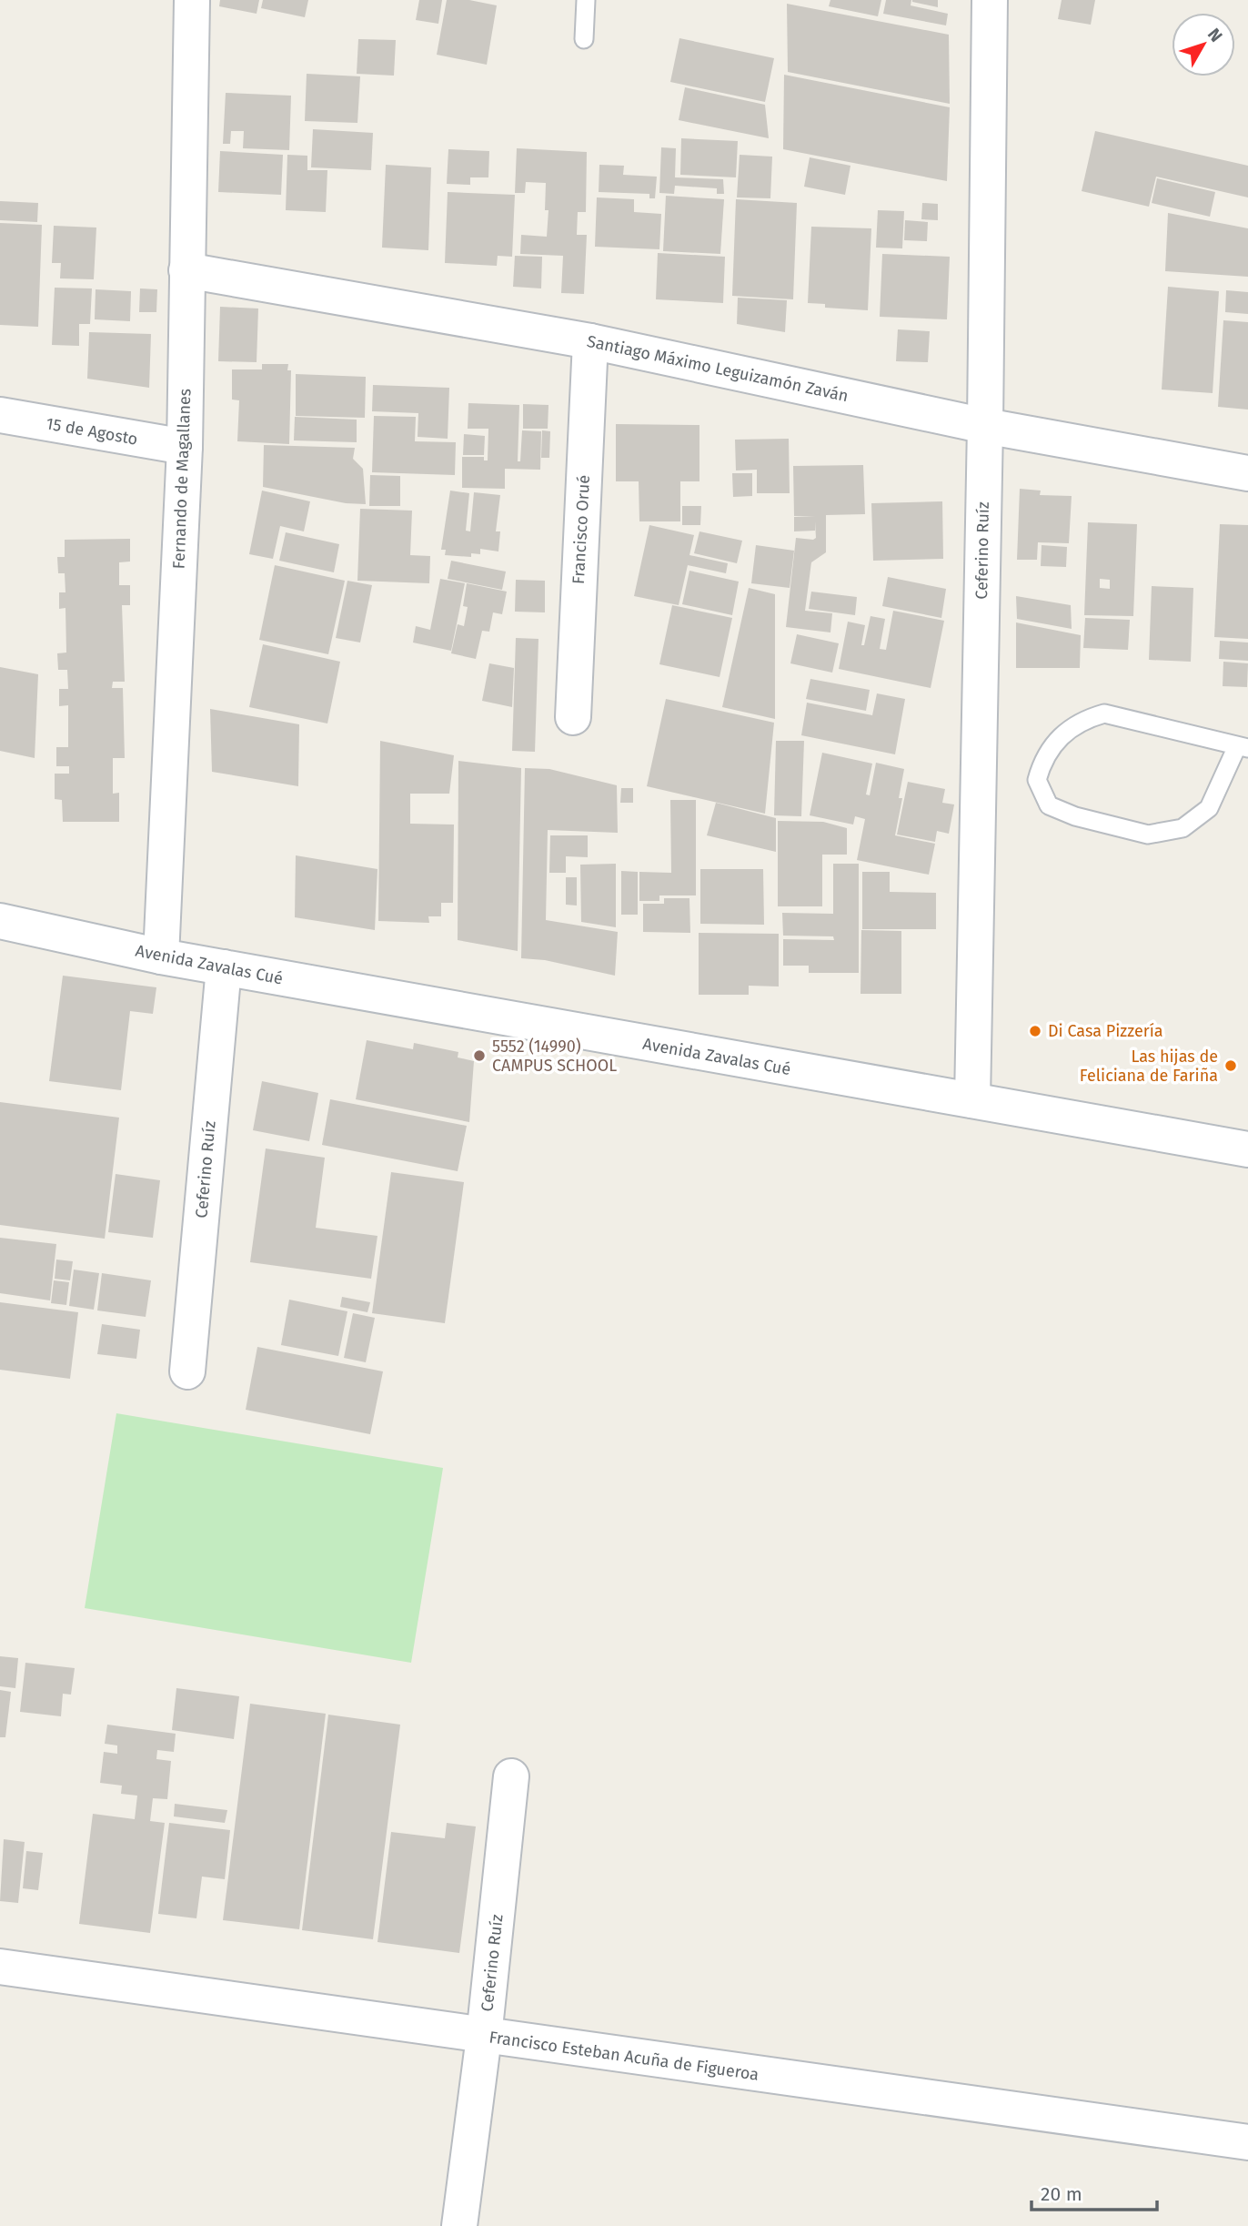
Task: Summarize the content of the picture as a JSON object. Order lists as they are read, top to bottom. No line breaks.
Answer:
{"streets":{"street":["Santiago Máximo Leguizamón Zaván","15 de Agosto","Fernando de Magallanes","Francisco Orué","Ceferino Ruíz","Avenida Zavalas Cué","Francisco Esteban Acuña de Figueroa"]},"crossings":[["Santiago Máximo Leguizamón Zaván","Fernando de Magallanes"],["Santiago Máximo Leguizamón Zaván","Francisco Orué"],["Santiago Máximo Leguizamón Zaván","Ceferino Ruíz"],["15 de Agosto","Fernando de Magallanes"],["Fernando de Magallanes","Avenida Zavalas Cué"],["Ceferino Ruíz","Avenida Zavalas Cué"],["Ceferino Ruíz","Francisco Esteban Acuña de Figueroa"]],"places":["Di Casa Pizzería","5552 (14990) CAMPUS SCHOOL","Las hijas de Feliciana de Fariña"],"scale_bar":"20 m","north":"top right"}
